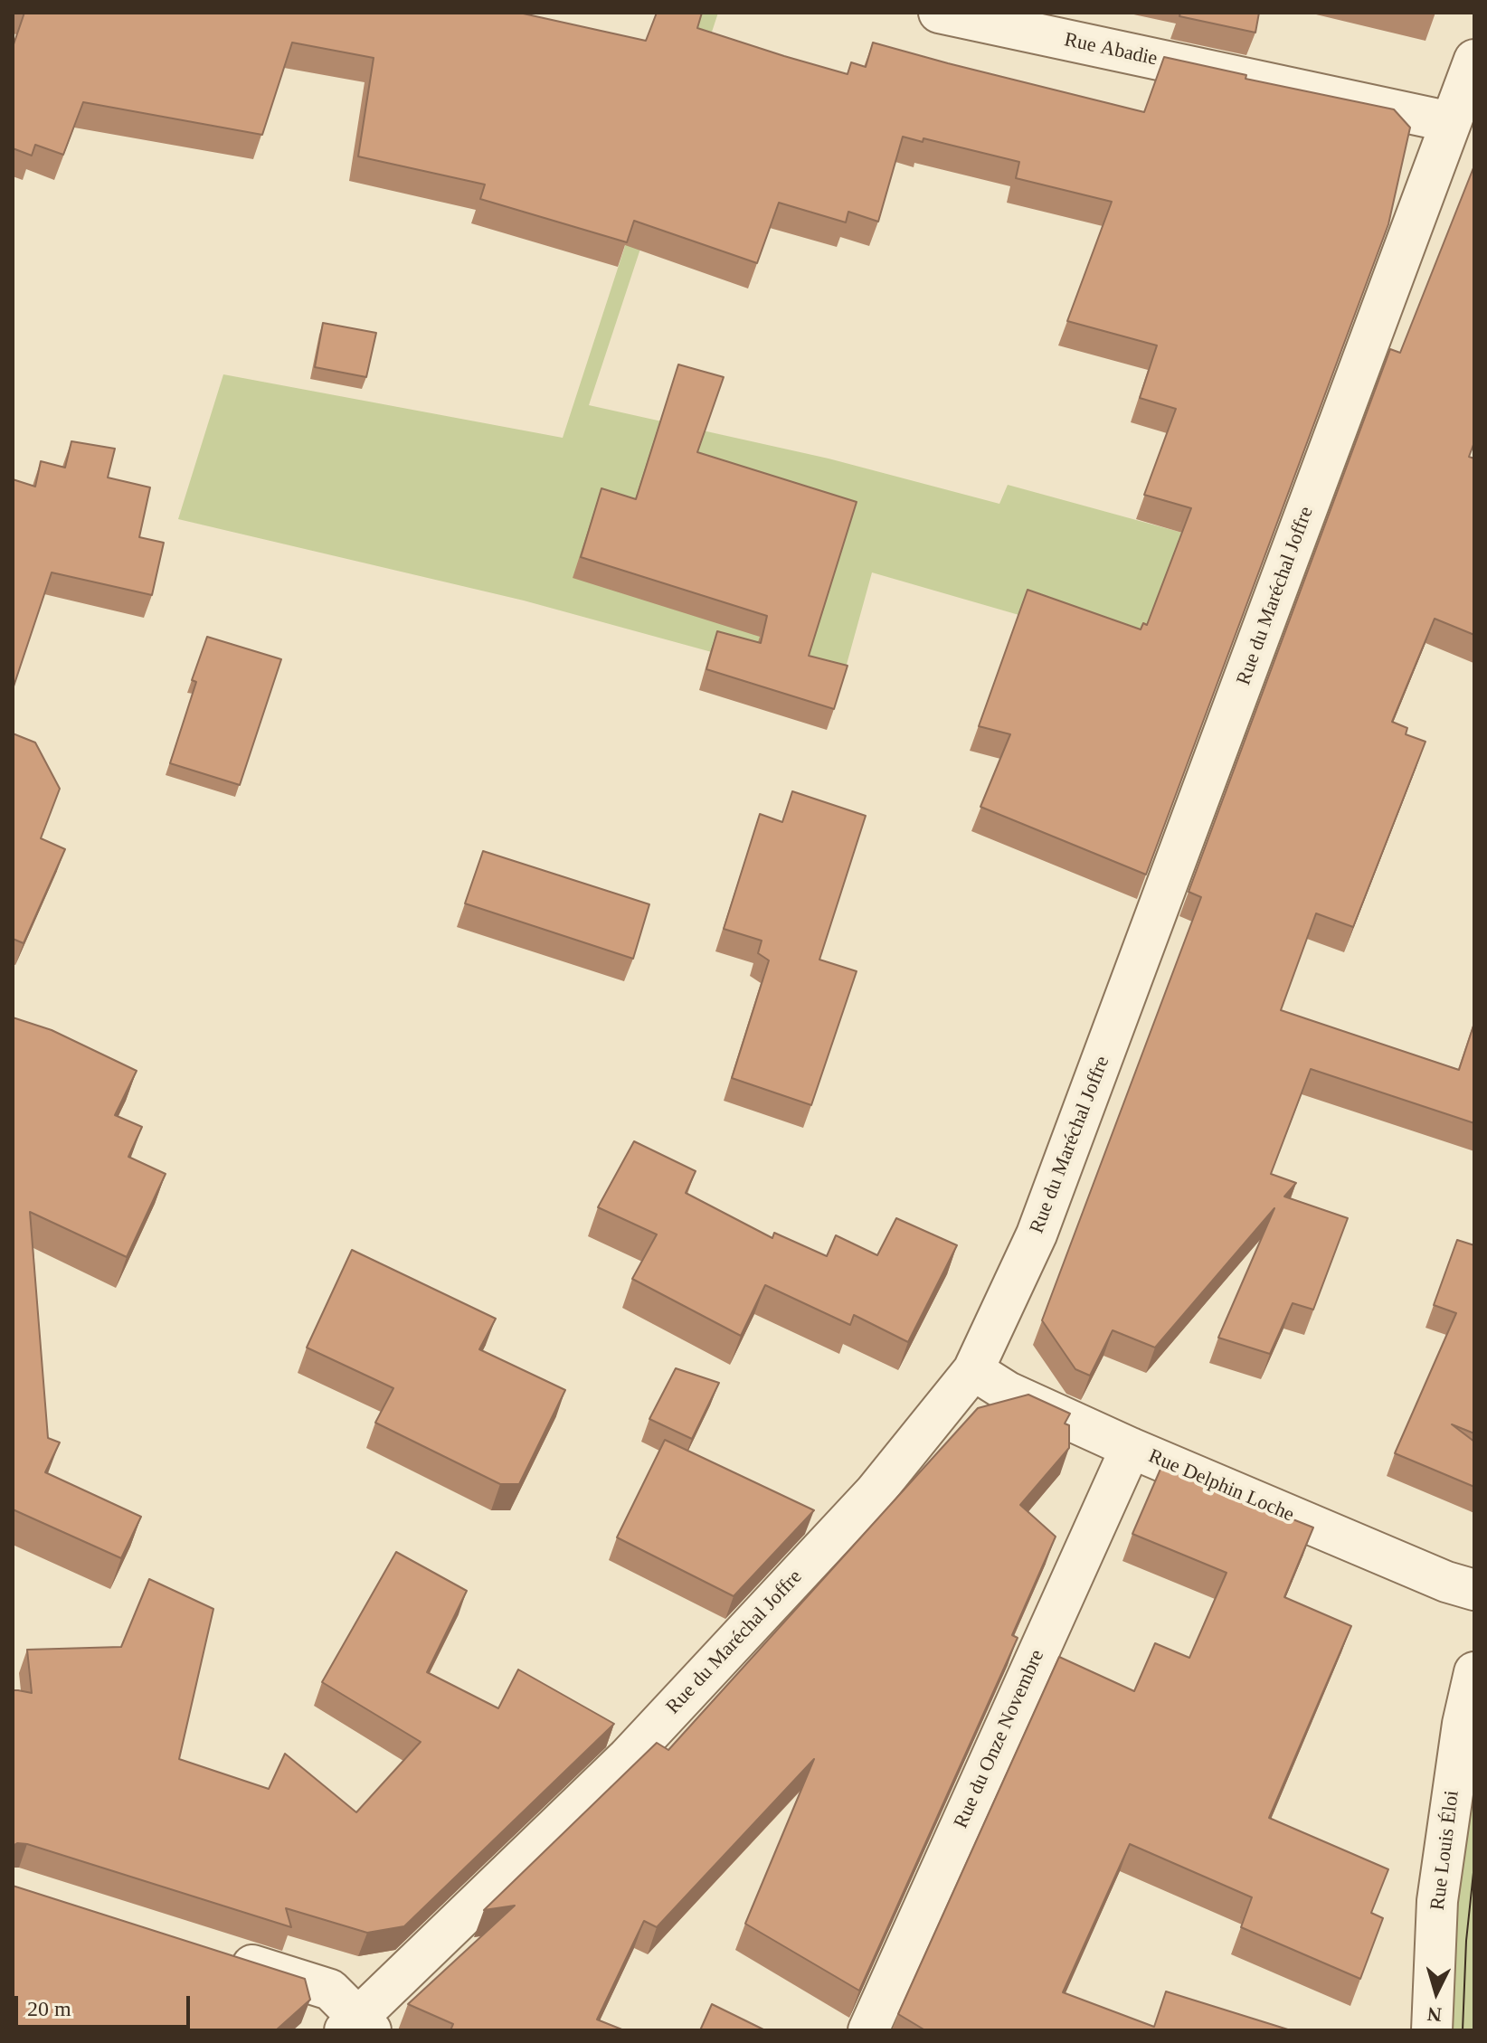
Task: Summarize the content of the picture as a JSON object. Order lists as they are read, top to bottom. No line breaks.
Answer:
{"streets":{"street":["Rue Abadie","Rue du Maréchal Joffre","Rue Delphin Loche","Rue du Onze Novembre","Rue Louis Éloi"]},"crossings":[["Rue Abadie","Rue du Maréchal Joffre"],["Rue du Maréchal Joffre","Rue Delphin Loche"],["Rue Delphin Loche","Rue du Onze Novembre"]],"scale_bar":"20 m","north":"bottom"}
